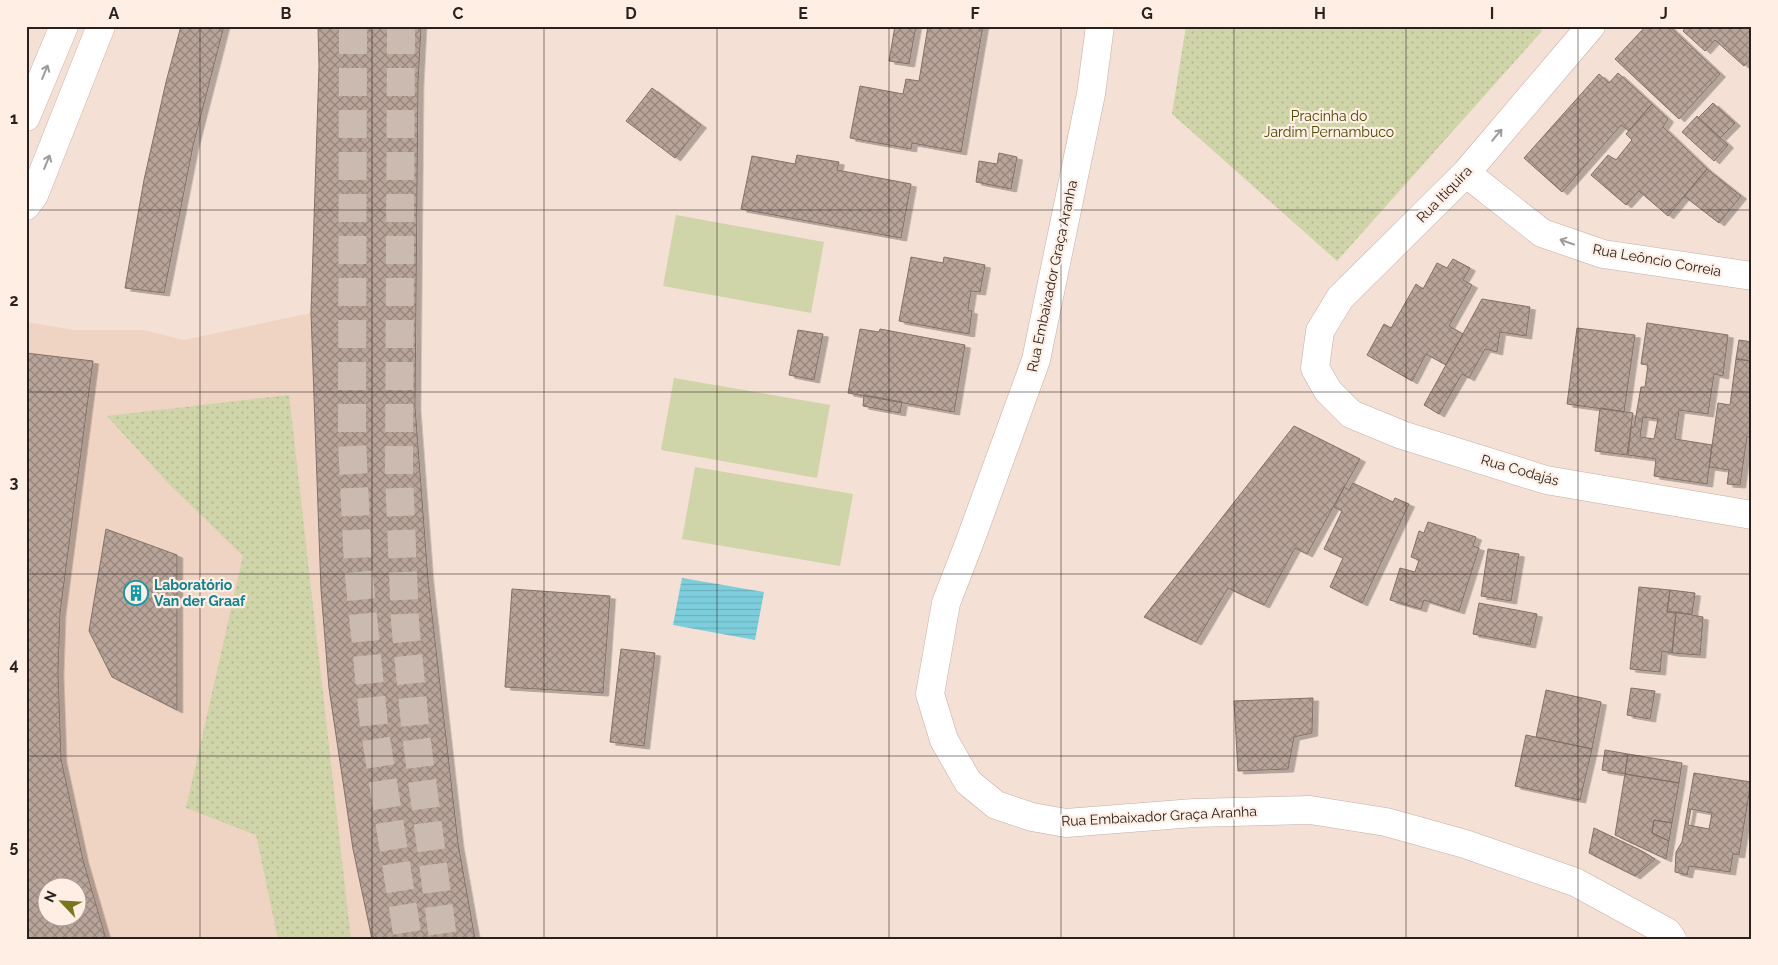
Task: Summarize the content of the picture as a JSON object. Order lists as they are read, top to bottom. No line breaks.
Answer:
{"streets":{"street":["Rua Itiquira","Rua Leôncio Correia","Rua Embaixador Graça Aranha","Rua Codajás"]},"crossings":[["Rua Itiquira","Rua Leôncio Correia"],["Rua Itiquira","Rua Codajás"]],"one_way":["Rua Itiquira","Rua Leôncio Correia"],"parks":["Pracinha do Jardim Pernambuco"],"places":{"building":["Laboratório Van der Graaf"]},"north":"top left","grid":{"columns":["A","B","C","D","E","F","G","H","I","J"],"rows":["1","2","3","4","5"]}}
